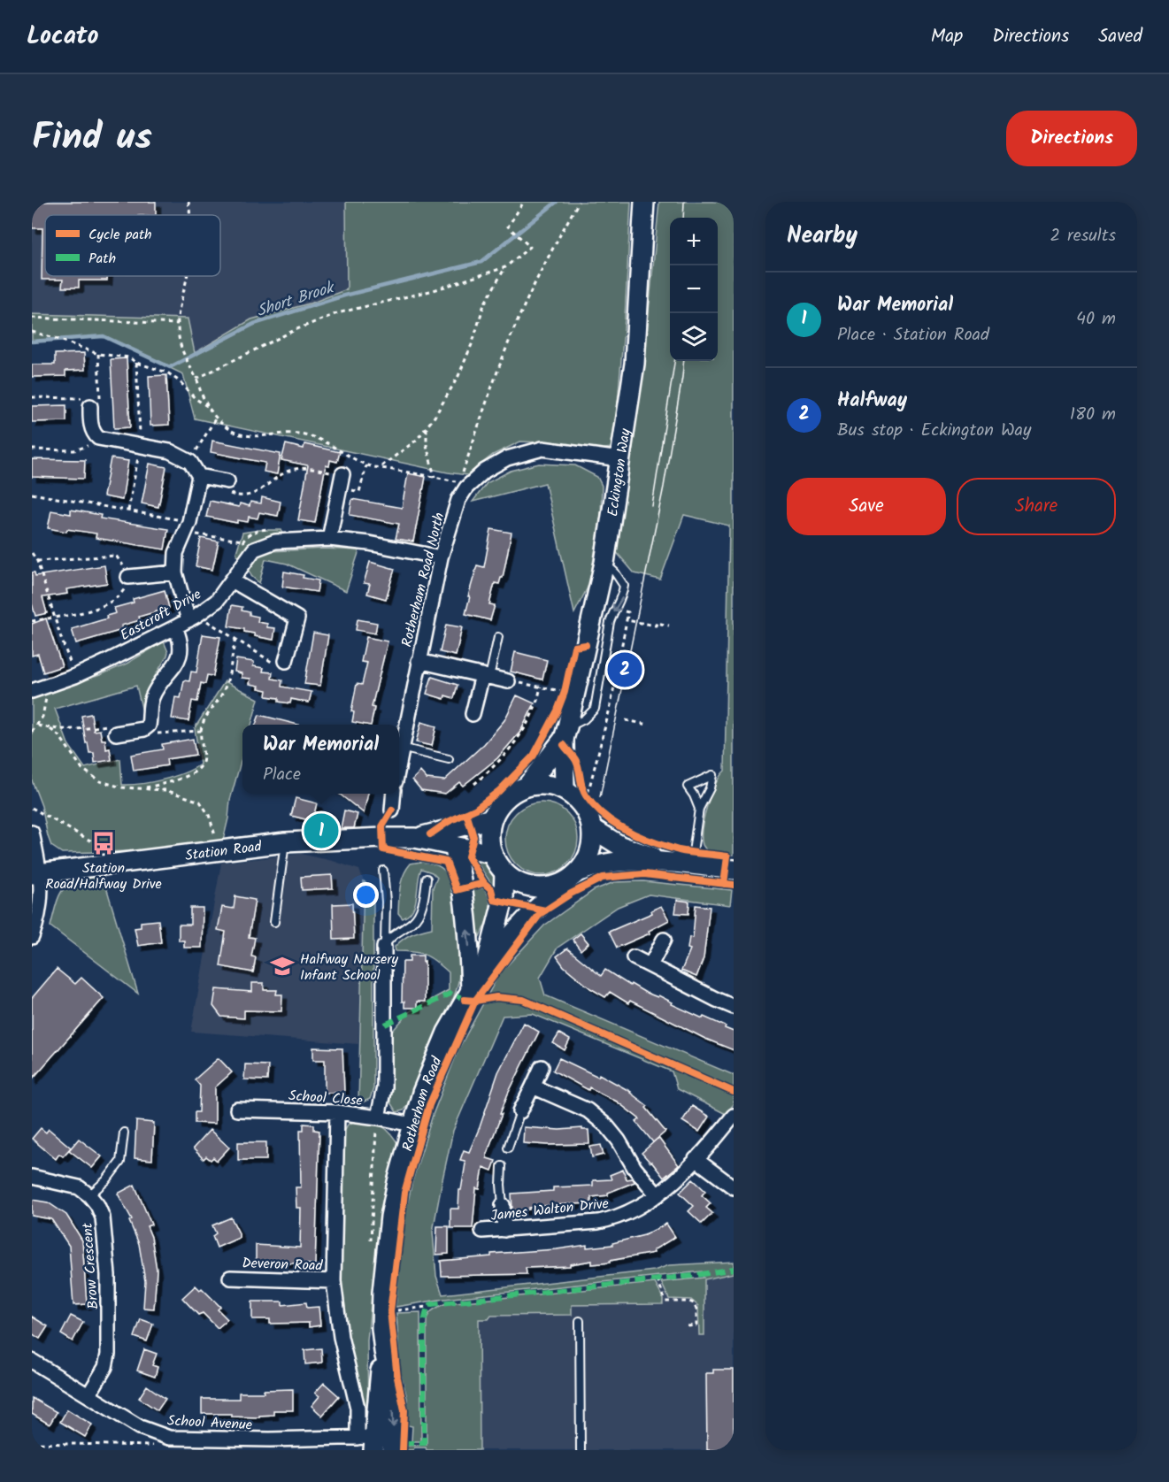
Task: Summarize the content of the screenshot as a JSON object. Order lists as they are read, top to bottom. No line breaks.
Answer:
{"streets":{"main road":["Eckington Way","Station Road","Rotherham Road"],"street":["Rotherham Road North","Eastcroft Drive","School Close","James Walton Drive","Deveron Road","Brow Crescent","School Avenue"]},"crossings":[["Eckington Way","Rotherham Road North"],["Eckington Way","Station Road"],["Eckington Way","Rotherham Road"],["Rotherham Road North","Eastcroft Drive"],["Station Road","Rotherham Road"],["School Close","Rotherham Road"],["Rotherham Road","School Avenue"],["Brow Crescent","School Avenue"]],"water":["Short Brook"],"places":{"bus stop":["Station Road/Halfway Drive"],"school or university":["Halfway Nursery Infant School"]},"legend":["Cycle path","Path"],"page":{"header":"Locato","nav":["Map","Directions","Saved"],"title":"Find us","buttons":["Directions",["Save","Share"]],"heading":["Nearby","2 results"],"map_buttons":["+","−"],"list":[{"mark":"1","name":"War Memorial","note":"Place · Station Road","value":"40 m"},{"mark":"2","name":"Halfway","note":"Bus stop · Eckington Way","value":"180 m"}],"pins":["2","1"],"popup":["War Memorial","Place"]}}
